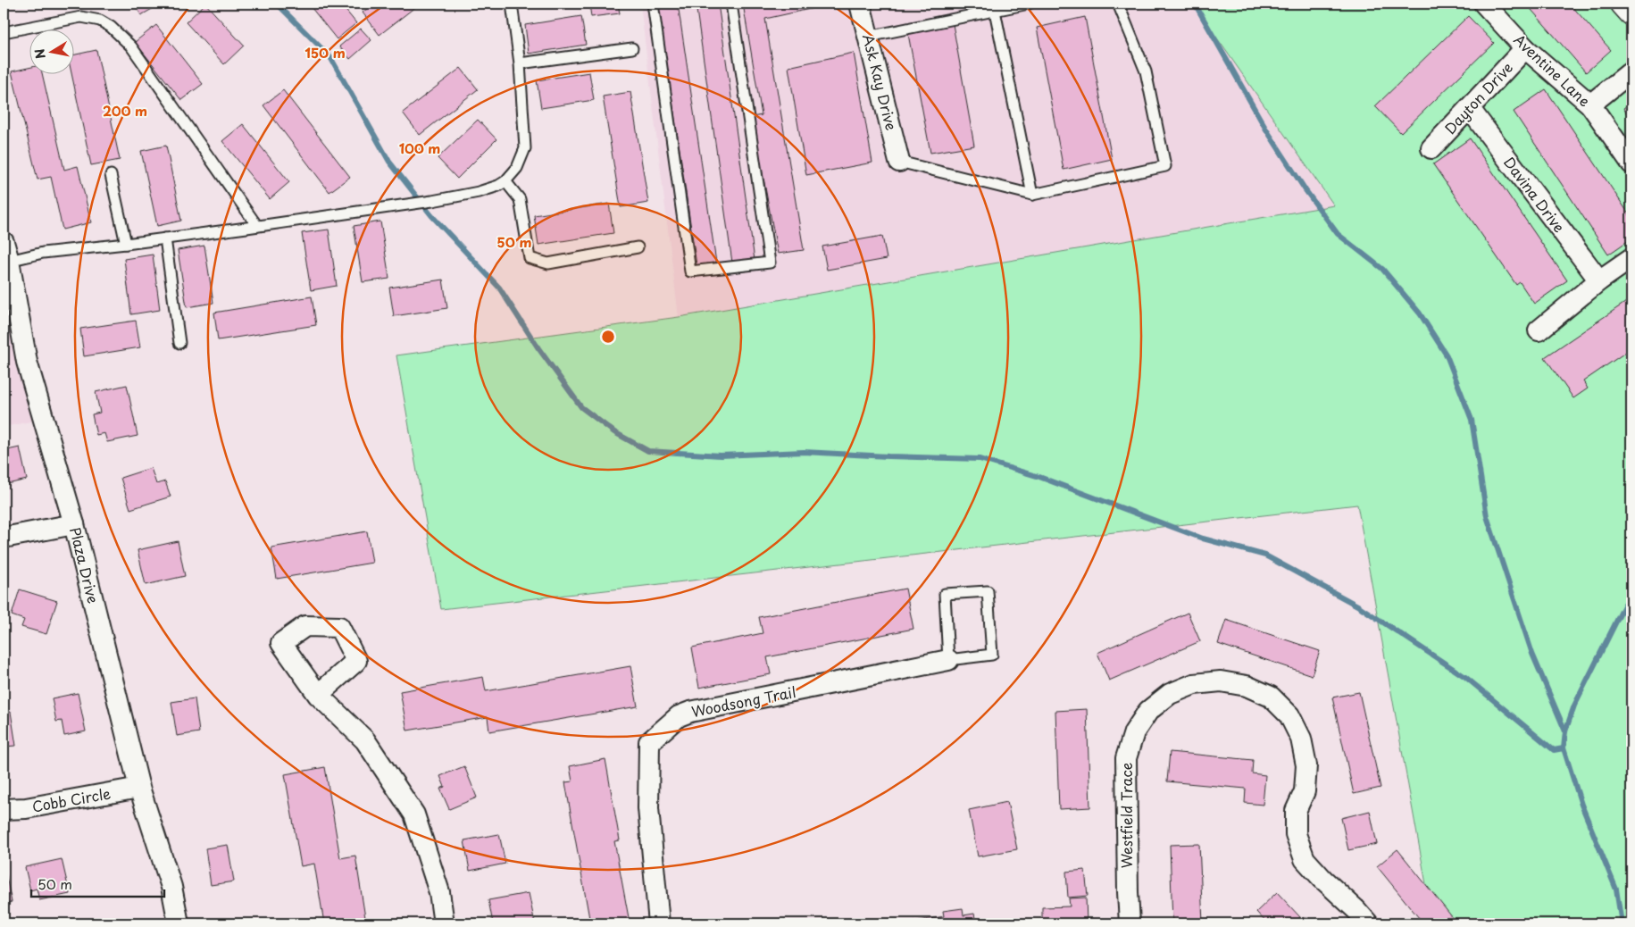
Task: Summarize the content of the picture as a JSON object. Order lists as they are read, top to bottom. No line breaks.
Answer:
{"streets":{"street":["Aventine Lane","Ask Kay Drive","Dayton Drive","Davina Drive","Plaza Drive","Woodsong Trail","Cobb Circle","Westfield Trace"]},"crossings":[["Aventine Lane","Dayton Drive"],["Dayton Drive","Davina Drive"],["Plaza Drive","Cobb Circle"]],"scale_bar":"50 m","north":"left","rings":["150 m","200 m","100 m","50 m"]}
